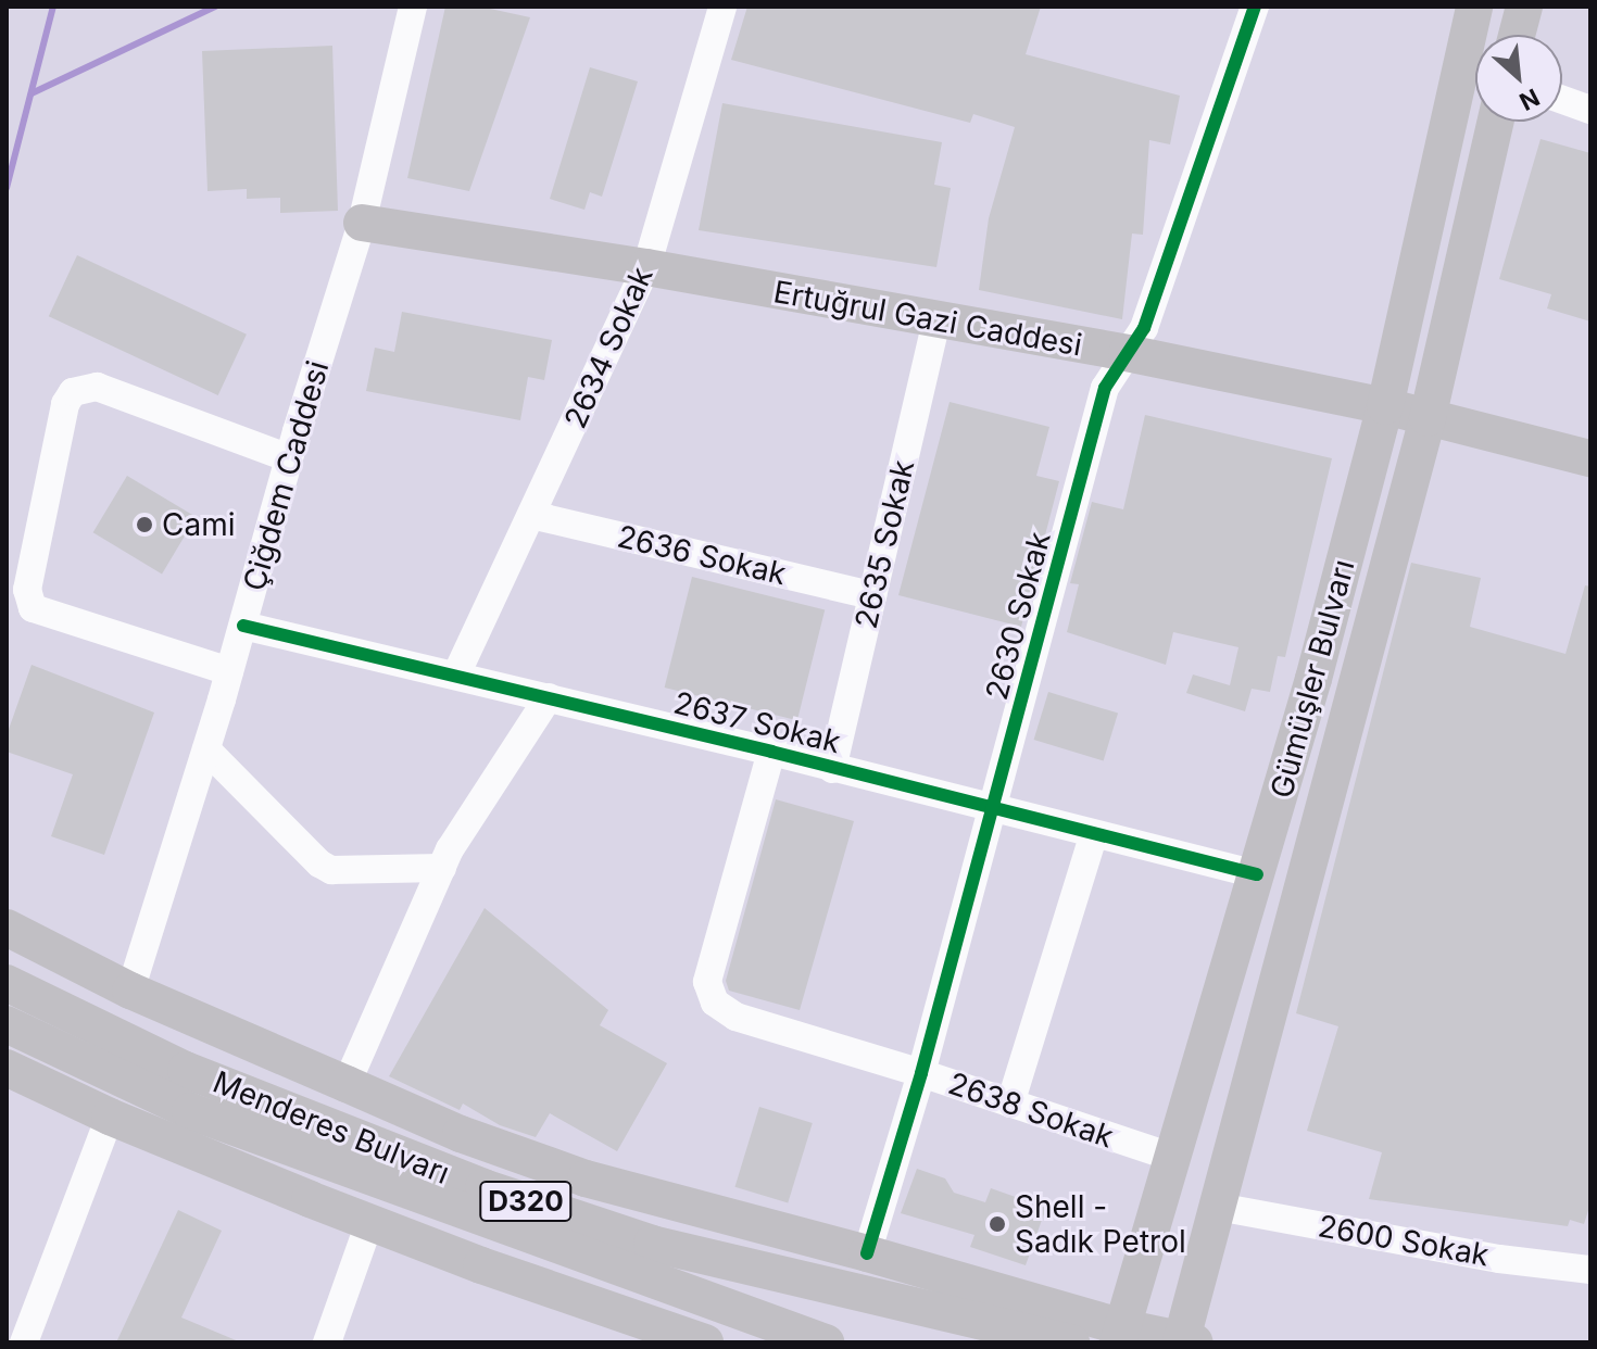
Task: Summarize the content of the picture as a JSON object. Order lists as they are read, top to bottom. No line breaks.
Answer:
{"streets":{"main road":["Ertuğrul Gazi Caddesi","Gümüşler Bulvarı","Menderes Bulvarı","D320"],"street":["2634 Sokak","Çiğdem Caddesi","2635 Sokak","2636 Sokak","2630 Sokak","2637 Sokak","2638 Sokak","2600 Sokak"]},"crossings":[["Ertuğrul Gazi Caddesi","2634 Sokak"],["Ertuğrul Gazi Caddesi","Çiğdem Caddesi"],["Ertuğrul Gazi Caddesi","2635 Sokak"],["Ertuğrul Gazi Caddesi","2630 Sokak"],["Ertuğrul Gazi Caddesi","Gümüşler Bulvarı"],["2634 Sokak","2636 Sokak"],["2634 Sokak","2637 Sokak"],["Çiğdem Caddesi","2637 Sokak"],["2635 Sokak","2636 Sokak"],["2635 Sokak","2637 Sokak"],["2630 Sokak","2637 Sokak"],["2630 Sokak","2638 Sokak"],["Gümüşler Bulvarı","2637 Sokak"],["Gümüşler Bulvarı","2638 Sokak"],["Gümüşler Bulvarı","2600 Sokak"],["2637 Sokak","2638 Sokak"]],"places":["Cami","Shell - Sadık Petrol"],"north":"bottom right"}
